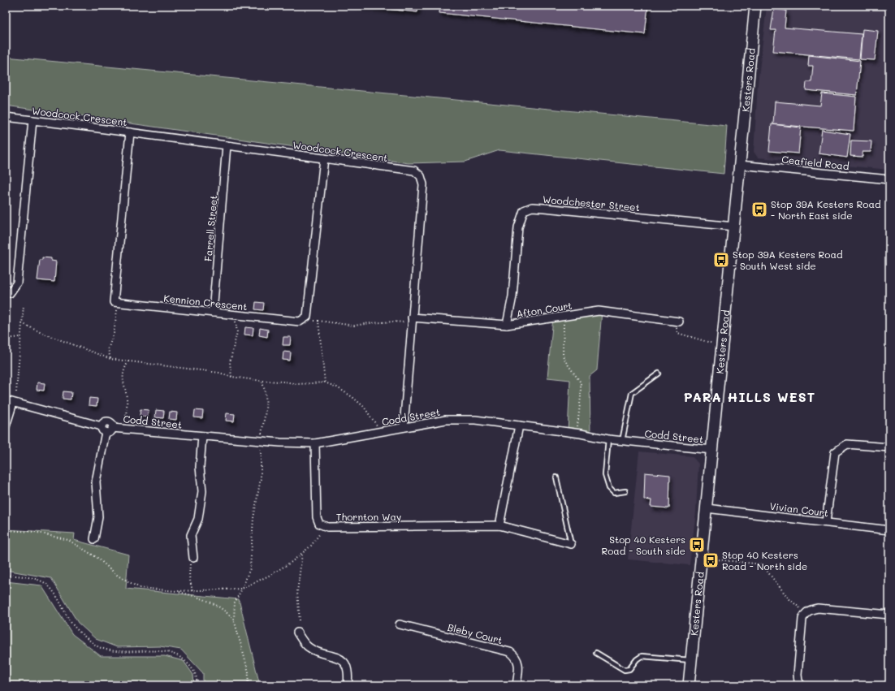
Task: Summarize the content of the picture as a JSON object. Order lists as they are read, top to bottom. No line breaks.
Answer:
{"streets":{"main road":["Kesters Road"],"street":["Woodcock Crescent","Ceafield Road","Woodchester Street","Farrell Street","Kennion Crescent","Afton Court","Codd Street","Vivian Court","Thornton Way","Bleby Court"]},"crossings":[["Kesters Road","Ceafield Road"],["Kesters Road","Woodchester Street"],["Kesters Road","Codd Street"],["Kesters Road","Vivian Court"],["Woodcock Crescent","Farrell Street"],["Woodcock Crescent","Kennion Crescent"],["Woodcock Crescent","Afton Court"],["Woodcock Crescent","Codd Street"],["Woodchester Street","Afton Court"],["Farrell Street","Kennion Crescent"],["Codd Street","Thornton Way"]],"districts":["PARA HILLS WEST"],"places":{"bus stop":["Stop 39A Kesters Road - North East side","Stop 39A Kesters Road - South West side","Stop 40 Kesters Road - South side","Stop 40 Kesters Road - North side"]}}
